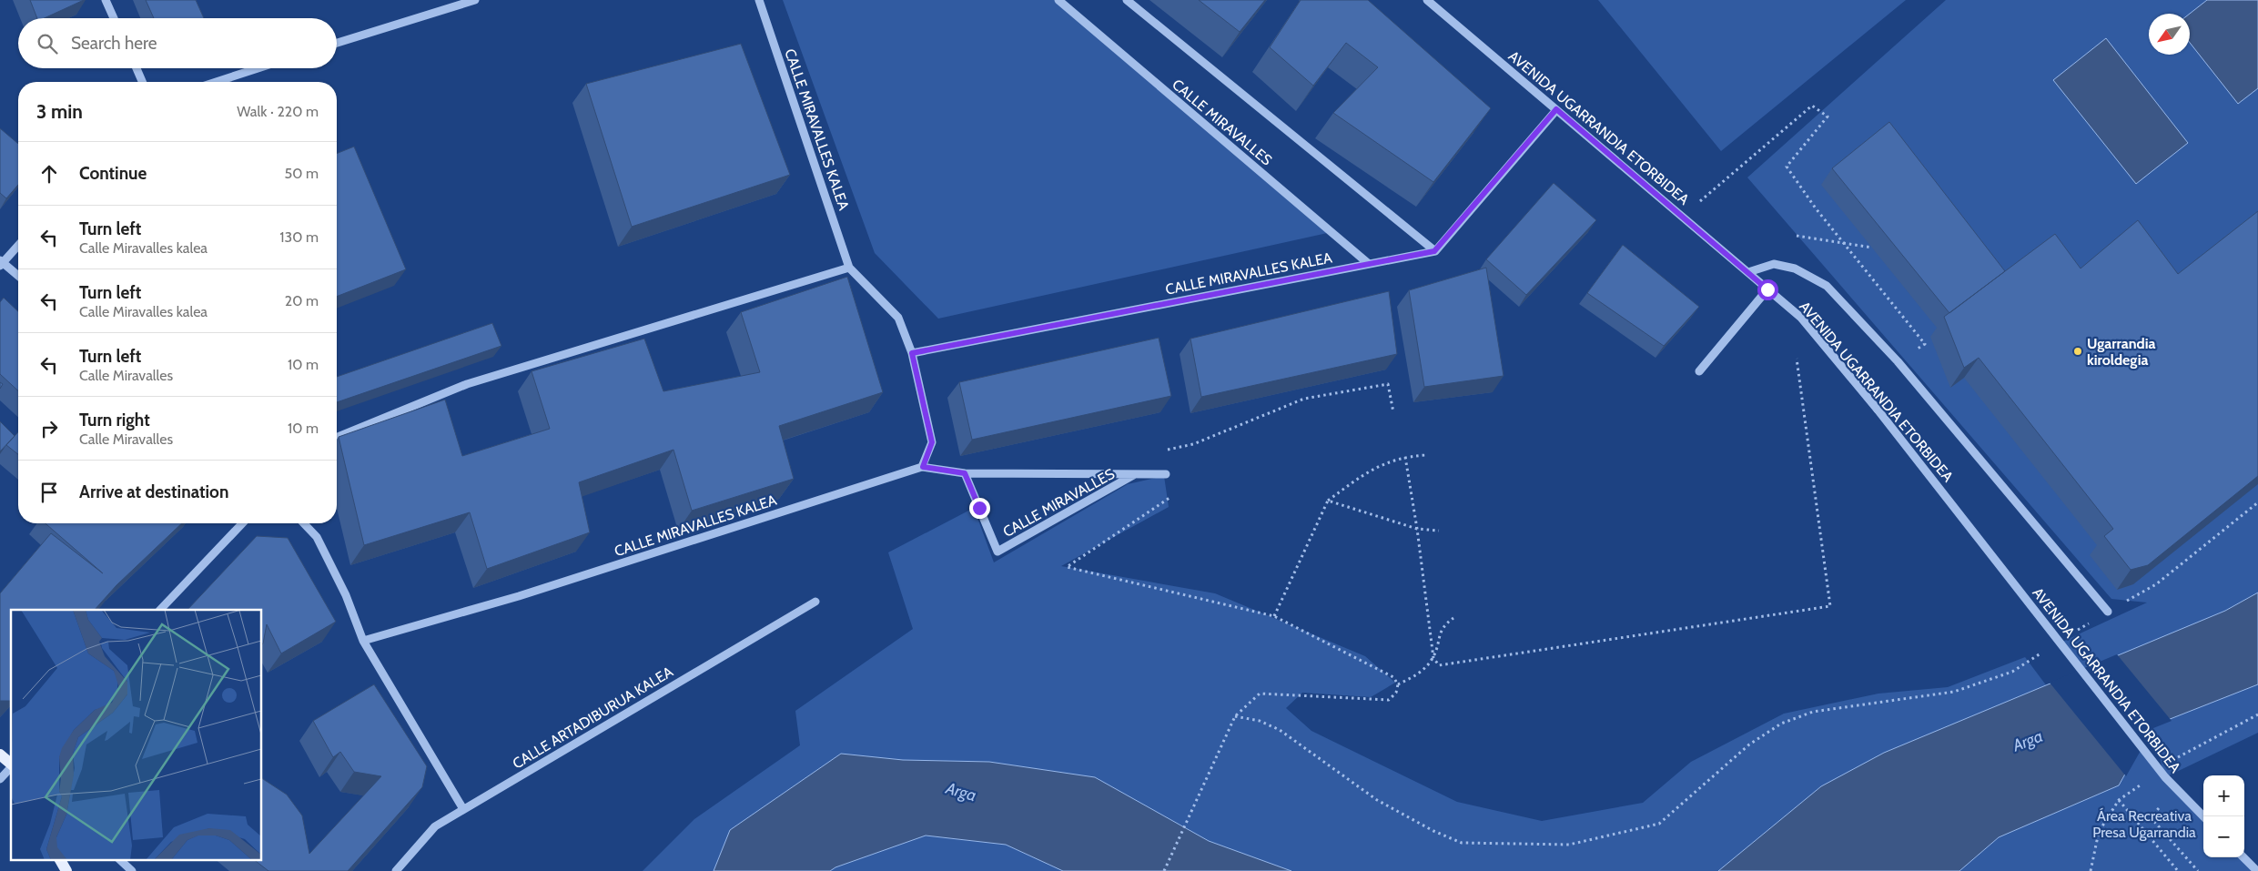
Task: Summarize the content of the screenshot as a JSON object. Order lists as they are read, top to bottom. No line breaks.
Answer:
{"streets":{"street":["CALLE MIRAVALLES","AVENIDA UGARRANDIA ETORBIDEA","CALLE MIRAVALLES KALEA","CALLE ARTADIBURUA KALEA"]},"crossings":[["CALLE MIRAVALLES","CALLE MIRAVALLES KALEA"]],"water":["Arga"],"parks":["Área Recreativa Presa Ugarrandia"],"places":["Ugarrandia kiroldegia"],"north":"bottom left","page":{"search":"Search here","heading":["3 min","Walk · 220 m"],"list":[["Continue","50 m"],["Turn left","Calle Miravalles kalea","130 m"],["Turn left","Calle Miravalles kalea","20 m"],["Turn left","Calle Miravalles","10 m"],["Turn right","Calle Miravalles","10 m"],"Arrive at destination"],"map_buttons":["+","−"]}}
